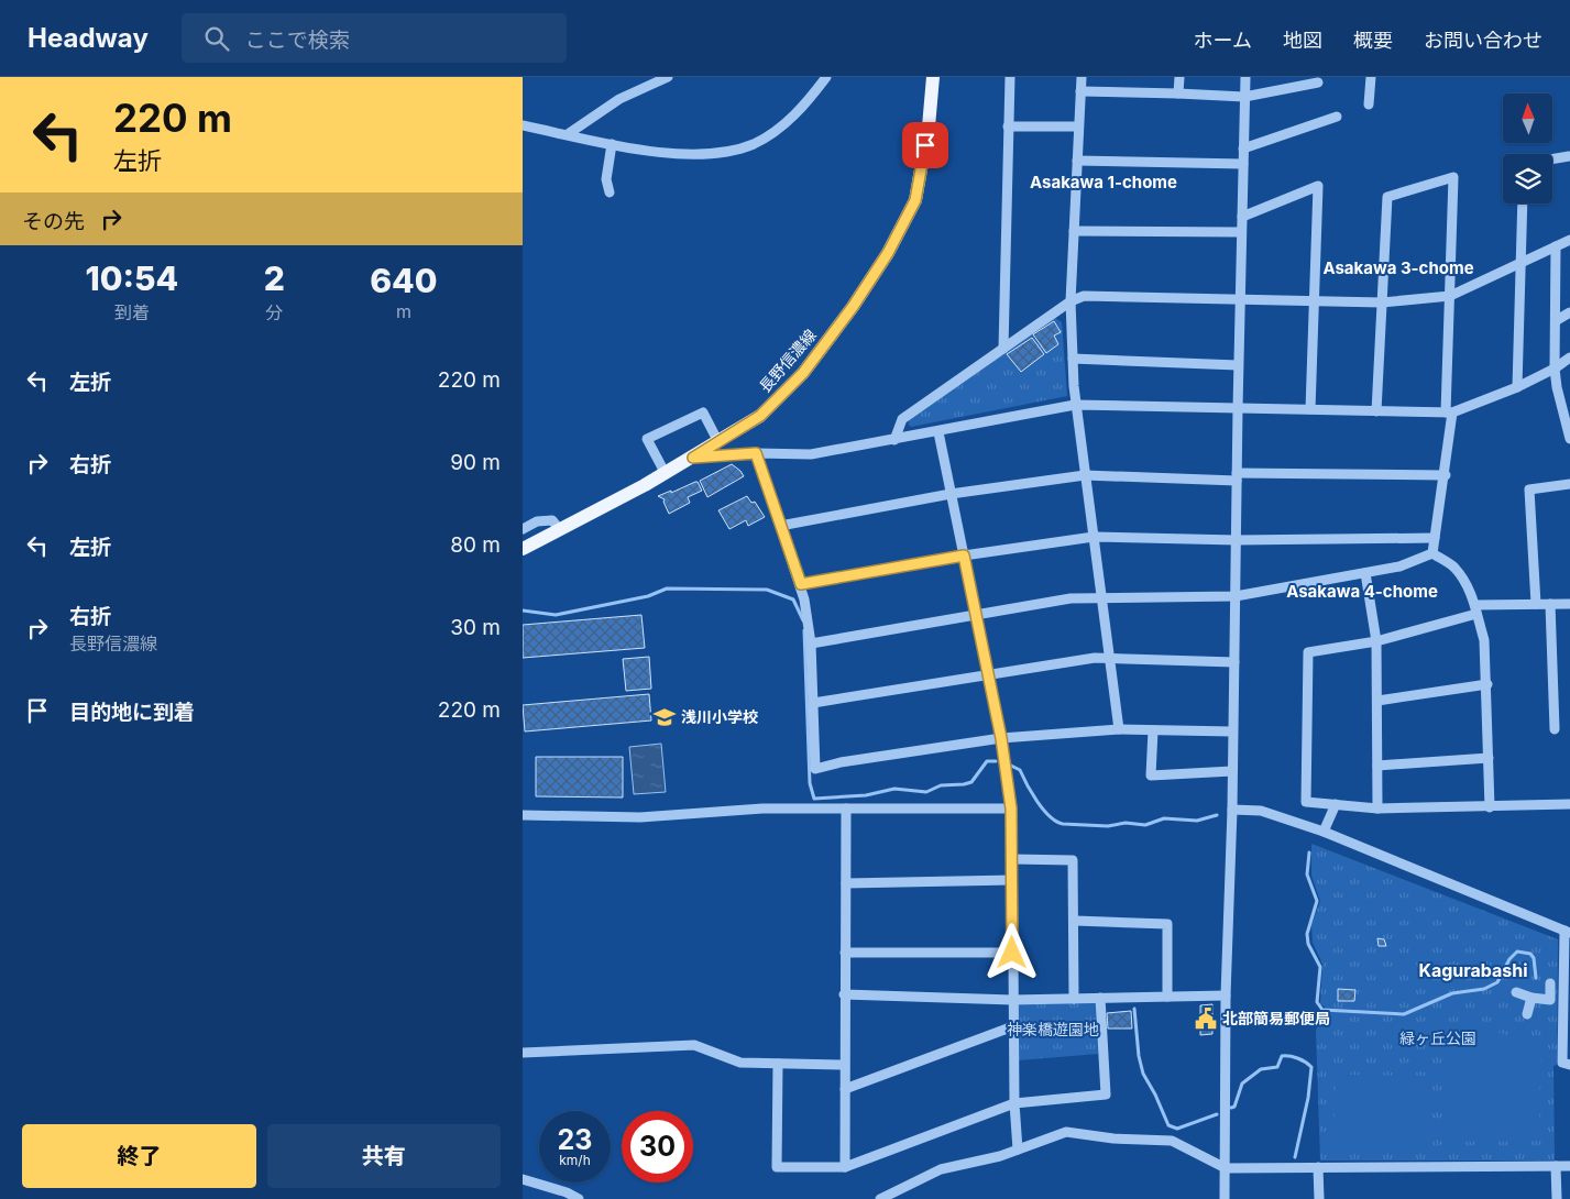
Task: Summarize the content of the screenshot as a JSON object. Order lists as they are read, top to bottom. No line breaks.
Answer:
{"streets":{"main road":["長野信濃線"]},"districts":["Asakawa 1-chome","Asakawa 3-chome","Asakawa 4-chome","Kagurabashi"],"parks":["神楽橋遊園地","緑ヶ丘公園"],"places":{"school or university":["浅川小学校"],"public building":["北部簡易郵便局"]},"north":"top","page":{"header":"Headway","search":"ここで検索","nav":["ホーム","地図","概要","お問い合わせ"],"turn":["220 m","左折"],"then":"その先","eta":["10:54","到着","2","分","640","m"],"list":[{"name":"左折","value":"220 m"},{"name":"右折","value":"90 m"},{"name":"左折","value":"80 m"},{"name":"右折","note":"長野信濃線","value":"30 m"},{"name":"目的地に到着","value":"220 m"}],"speed":"23 km/h","limit":"30","buttons":["終了","共有"]}}
